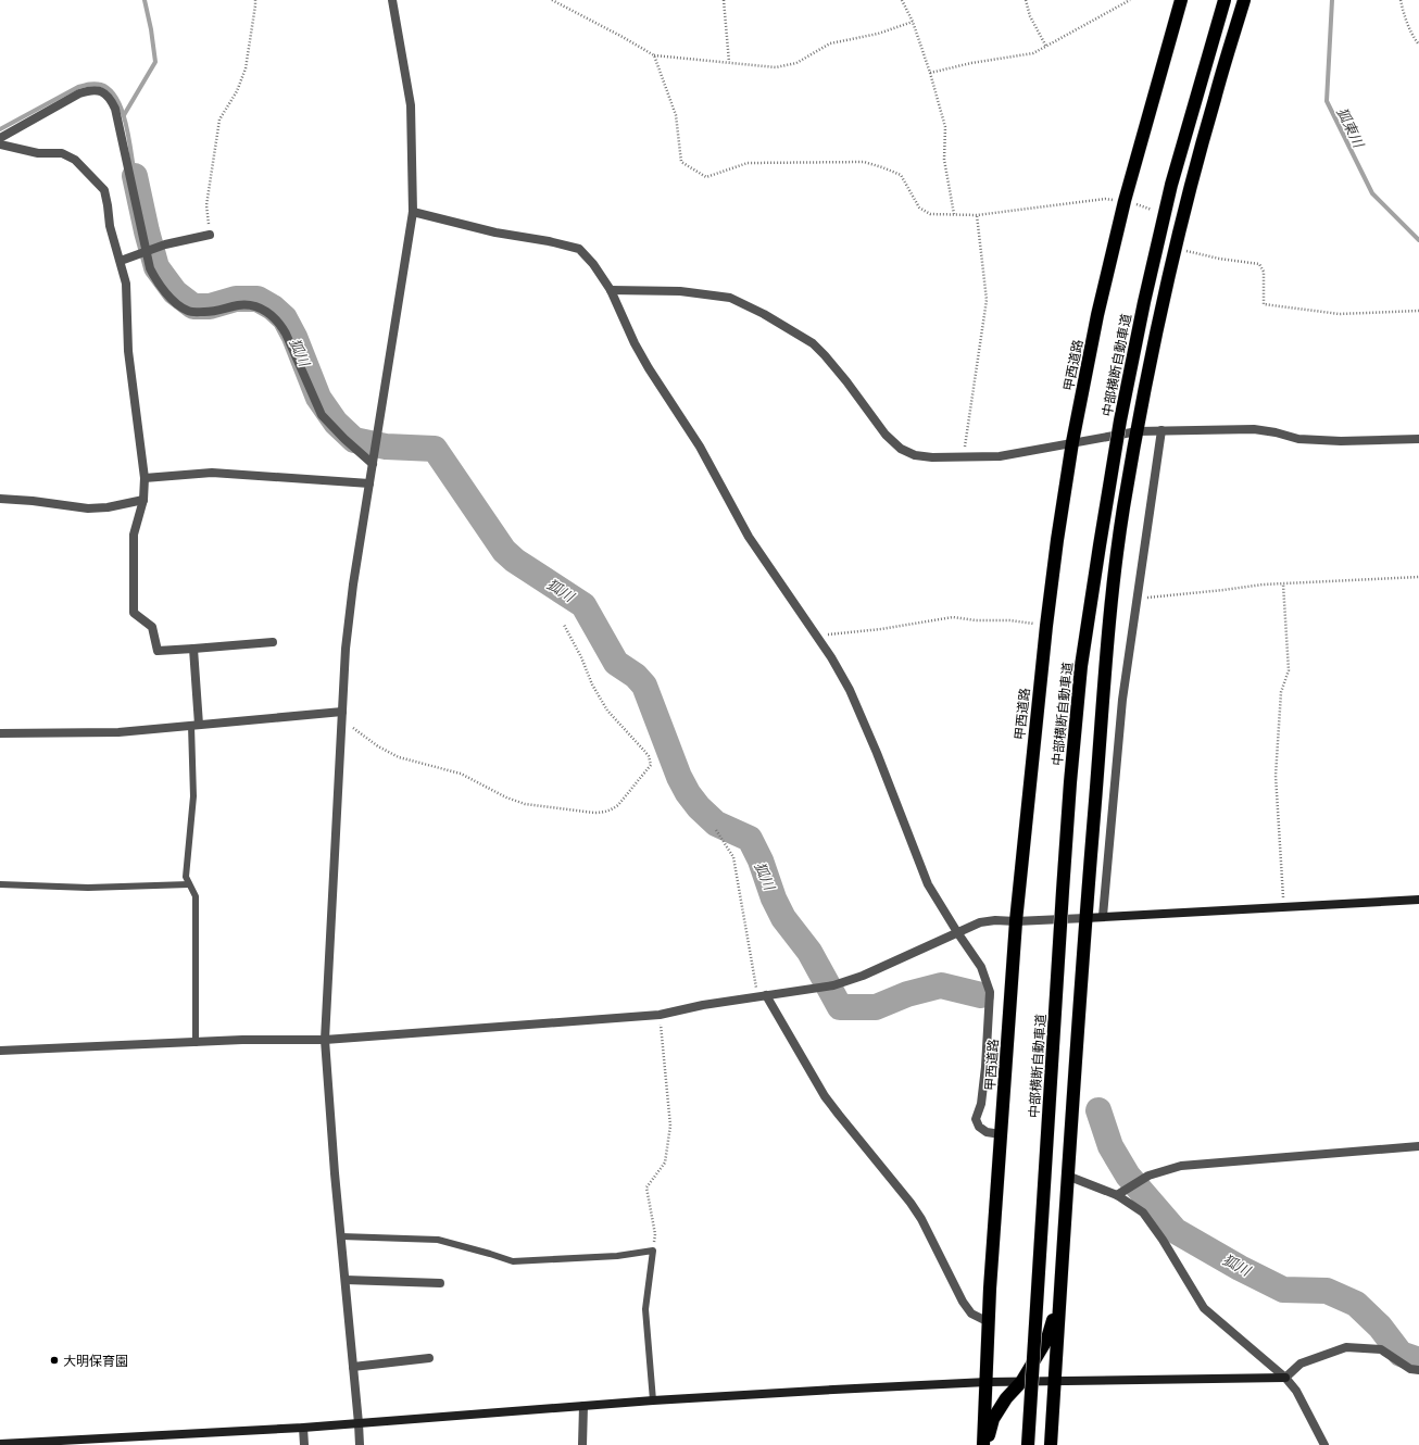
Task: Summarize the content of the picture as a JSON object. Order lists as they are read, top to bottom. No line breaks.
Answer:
{"streets":{"highway":["甲西道路","中部横断自動車道"]},"water":["狐東川","狐川"],"places":["大明保育園"]}
